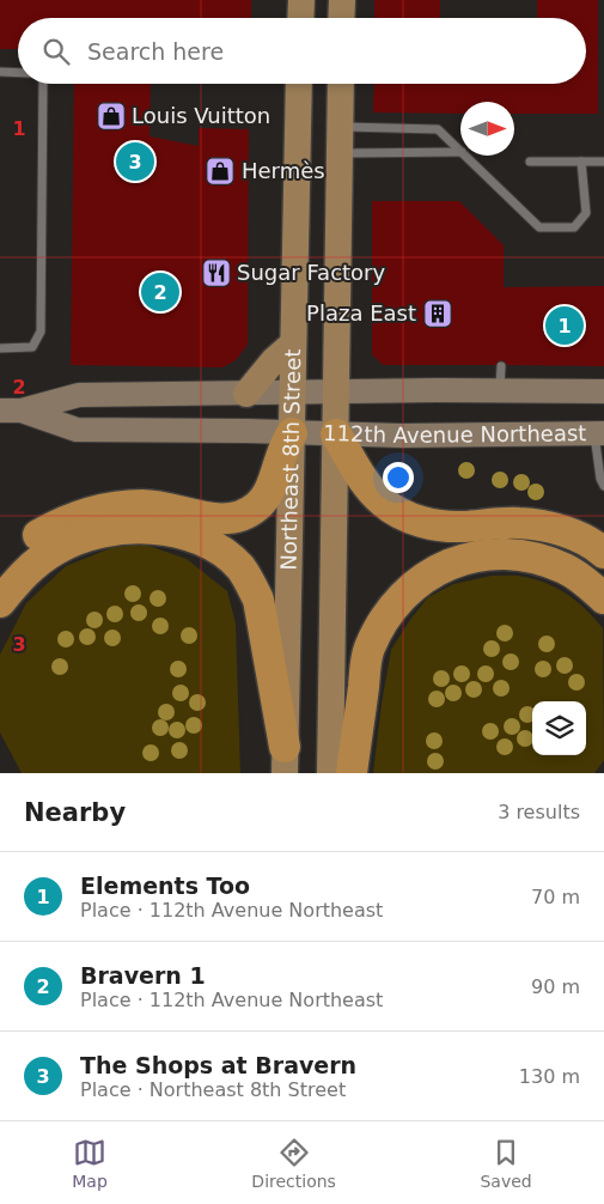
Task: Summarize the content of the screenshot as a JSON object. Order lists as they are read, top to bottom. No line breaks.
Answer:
{"streets":{"main road":["112th Avenue Northeast","Northeast 8th Street"]},"crossings":[["112th Avenue Northeast","Northeast 8th Street"]],"places":{"shop":["Louis Vuitton","Hermès"],"restaurant":["Sugar Factory"],"building":["Plaza East"]},"north":"right","page":{"search":"Search here","pins":["3","2","1"],"heading":["Nearby","3 results"],"list":[{"mark":"1","name":"Elements Too","note":"Place · 112th Avenue Northeast","value":"70 m"},{"mark":"2","name":"Bravern 1","note":"Place · 112th Avenue Northeast","value":"90 m"},{"mark":"3","name":"The Shops at Bravern","note":"Place · Northeast 8th Street","value":"130 m"}],"nav":["Map","Directions","Saved"]},"grid":{"rows":["1","2","3"]}}
